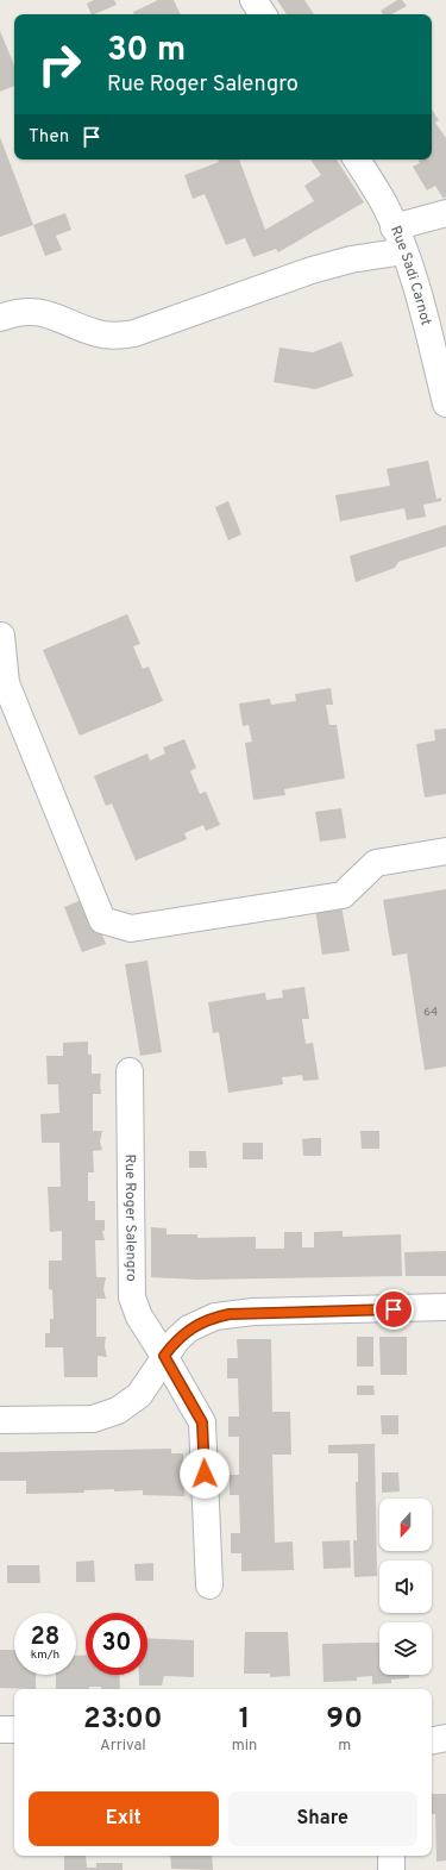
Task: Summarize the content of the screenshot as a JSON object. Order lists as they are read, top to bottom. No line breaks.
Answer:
{"streets":{"street":["Rue Sadi Carnot","Rue Roger Salengro"]},"house_numbers":["64"],"north":"bottom","page":{"turn":["30 m","Rue Roger Salengro"],"then":"Then","speed":"28 km/h","limit":"30","eta":["23:00","Arrival","1","min","90","m"],"buttons":["Exit","Share"]}}
